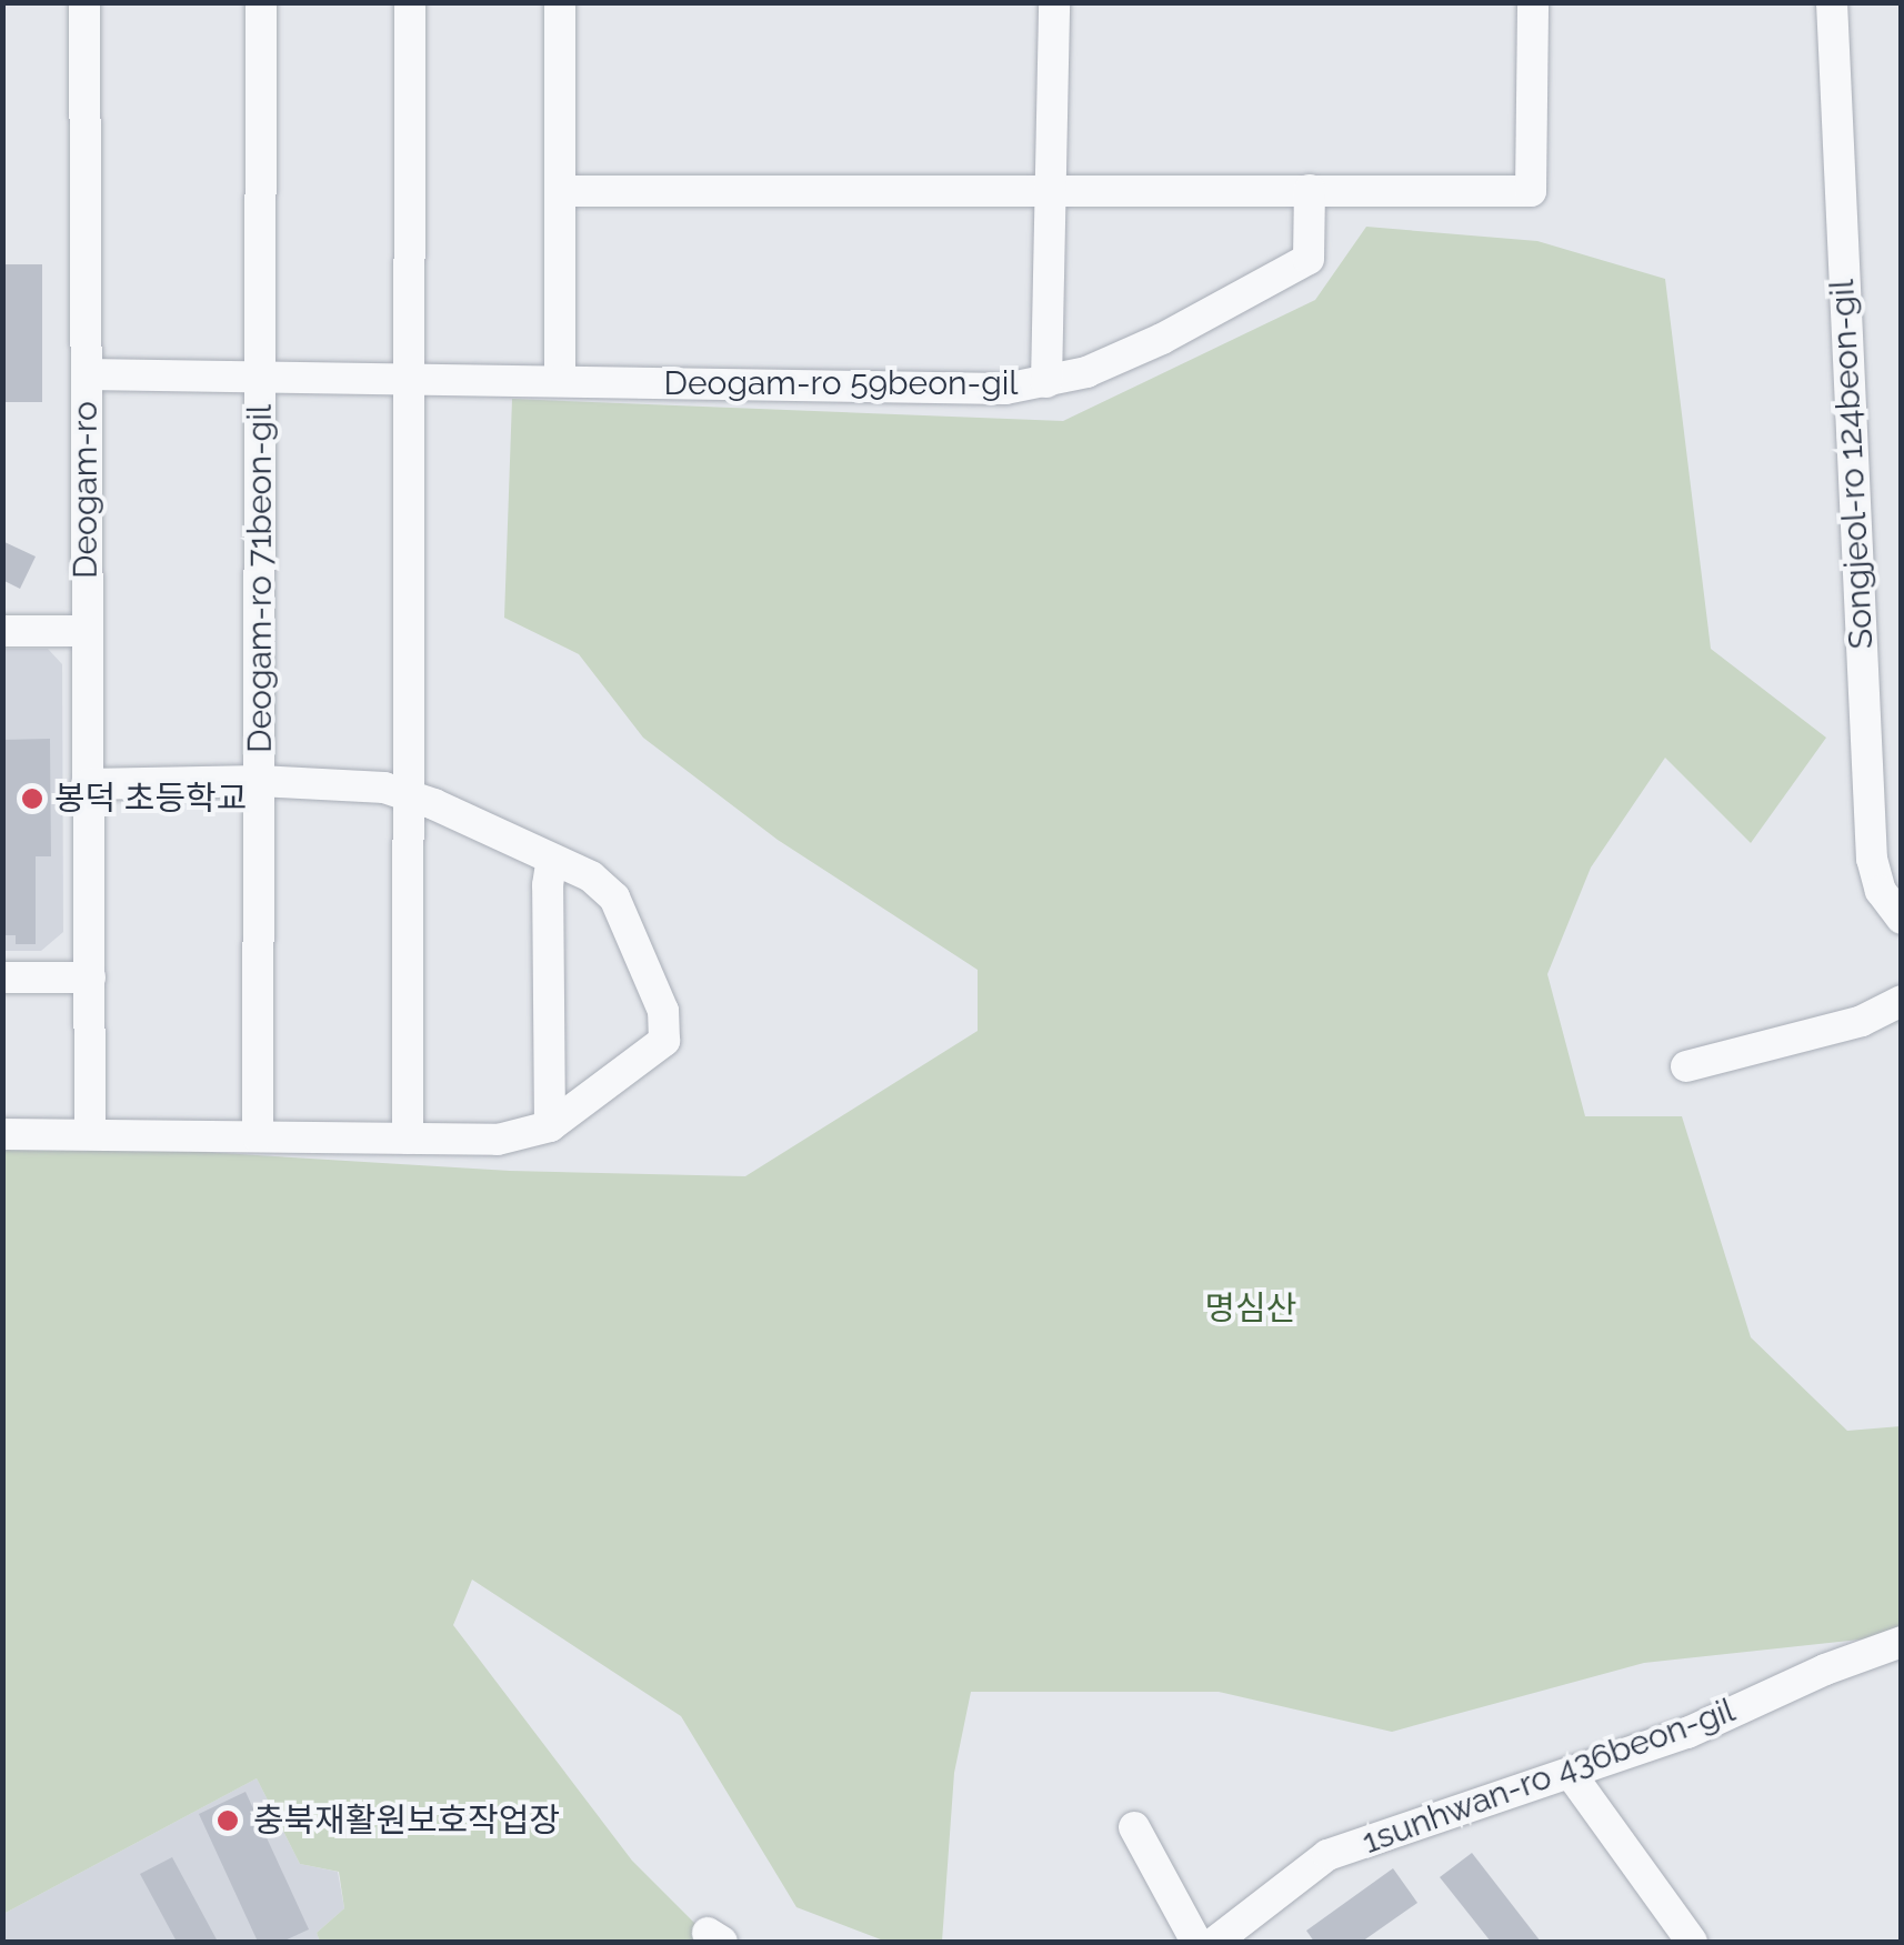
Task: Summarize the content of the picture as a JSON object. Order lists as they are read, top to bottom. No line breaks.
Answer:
{"streets":{"street":["Deogam-ro 59beon-gil","Songjeol-ro 124beon-gil","Deogam-ro","Deogam-ro 71beon-gil","1sunhwan-ro 436beon-gil"]},"crossings":[["Deogam-ro 59beon-gil","Deogam-ro"],["Deogam-ro 59beon-gil","Deogam-ro 71beon-gil"],["Deogam-ro","Deogam-ro 71beon-gil"]],"parks":["명심산"],"places":["봉덕 초등학교","충북재활원보호작업장"]}
